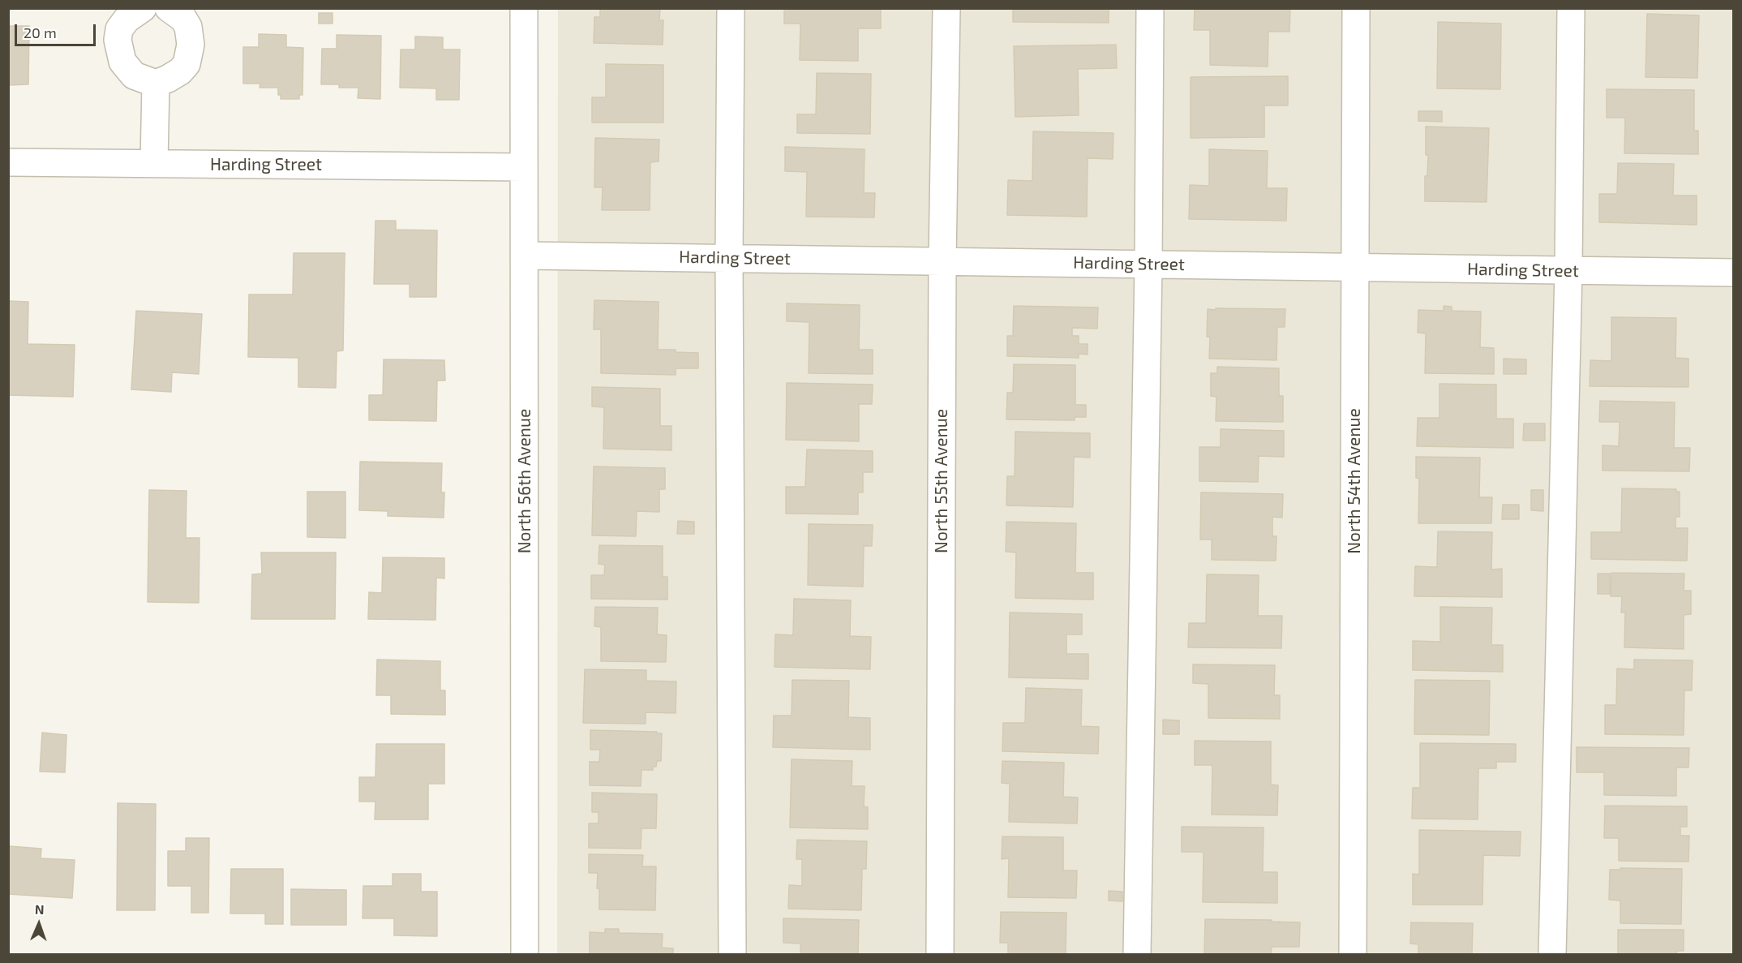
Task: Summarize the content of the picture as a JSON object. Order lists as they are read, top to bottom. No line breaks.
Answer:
{"streets":{"street":["Harding Street","North 56th Avenue","North 55th Avenue","North 54th Avenue"]},"crossings":[["Harding Street","North 56th Avenue"],["Harding Street","North 55th Avenue"],["Harding Street","North 54th Avenue"]],"scale_bar":"20 m","north":"top"}
